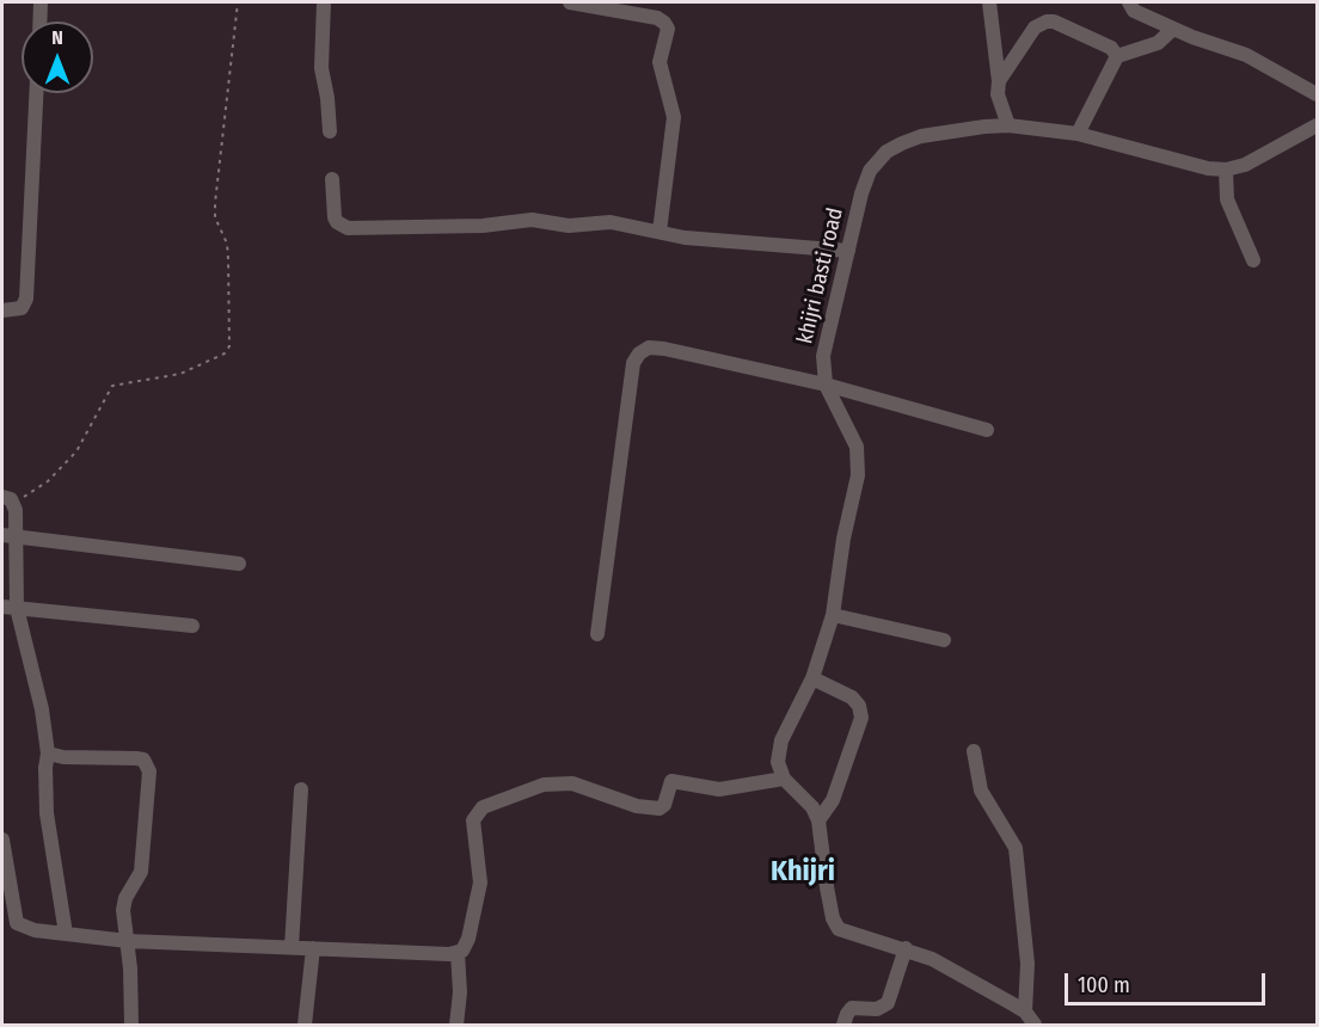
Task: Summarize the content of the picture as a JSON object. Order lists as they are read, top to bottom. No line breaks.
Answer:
{"streets":{"street":["khijri basti road"]},"districts":["Khijri"],"scale_bar":"100 m","north":"top"}
